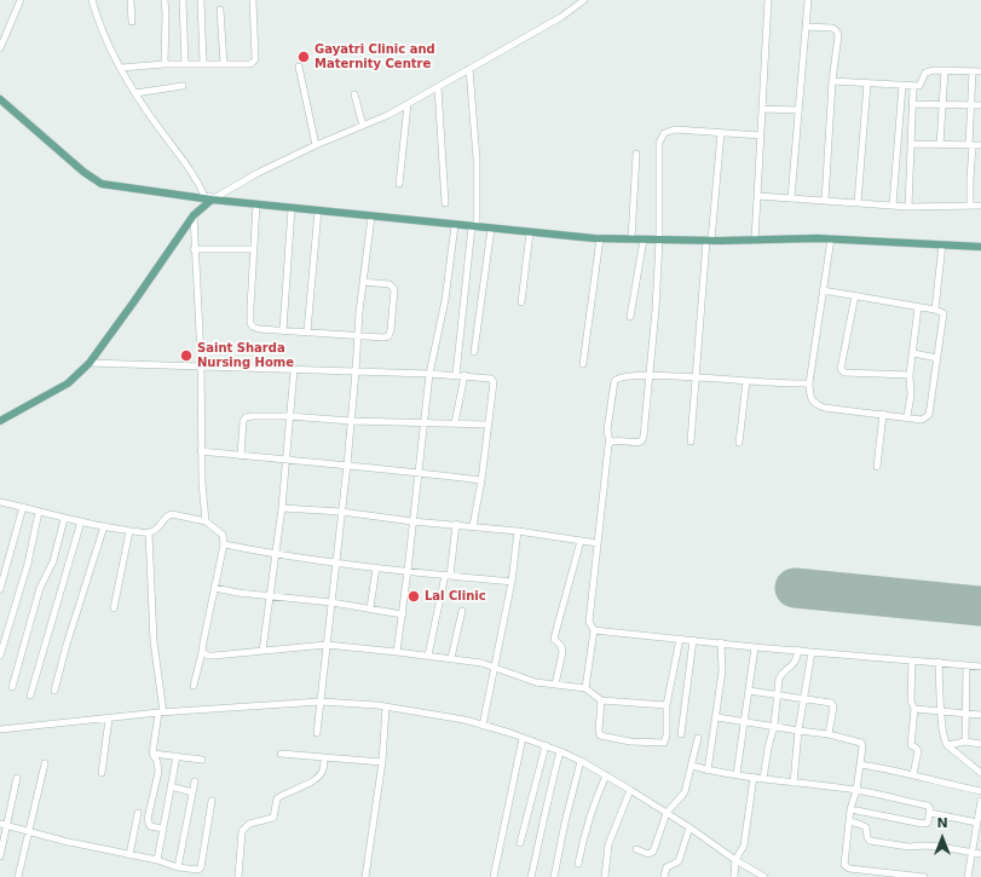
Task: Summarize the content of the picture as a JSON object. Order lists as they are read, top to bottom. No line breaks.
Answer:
{"places":["Gayatri Clinic and Maternity Centre","Saint Sharda Nursing Home","Lal Clinic"],"north":"top"}
